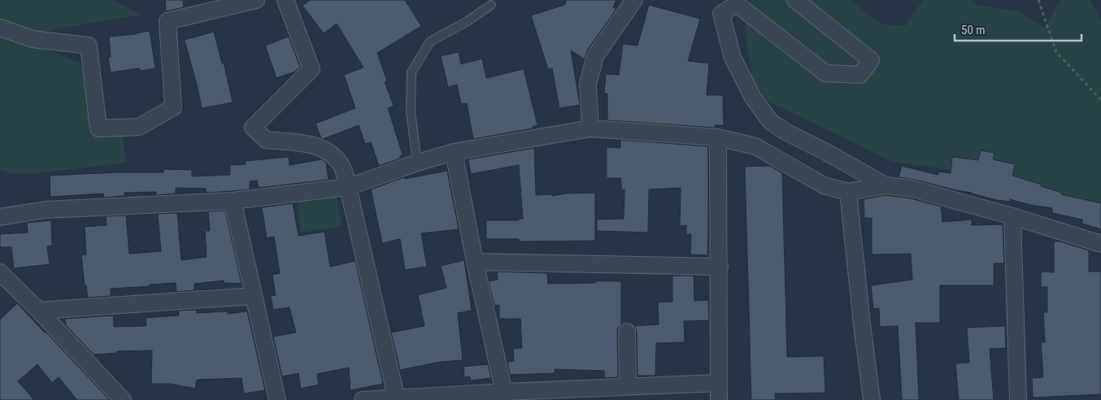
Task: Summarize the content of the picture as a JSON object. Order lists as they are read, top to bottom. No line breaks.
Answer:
{"scale_bar":"50 m"}
